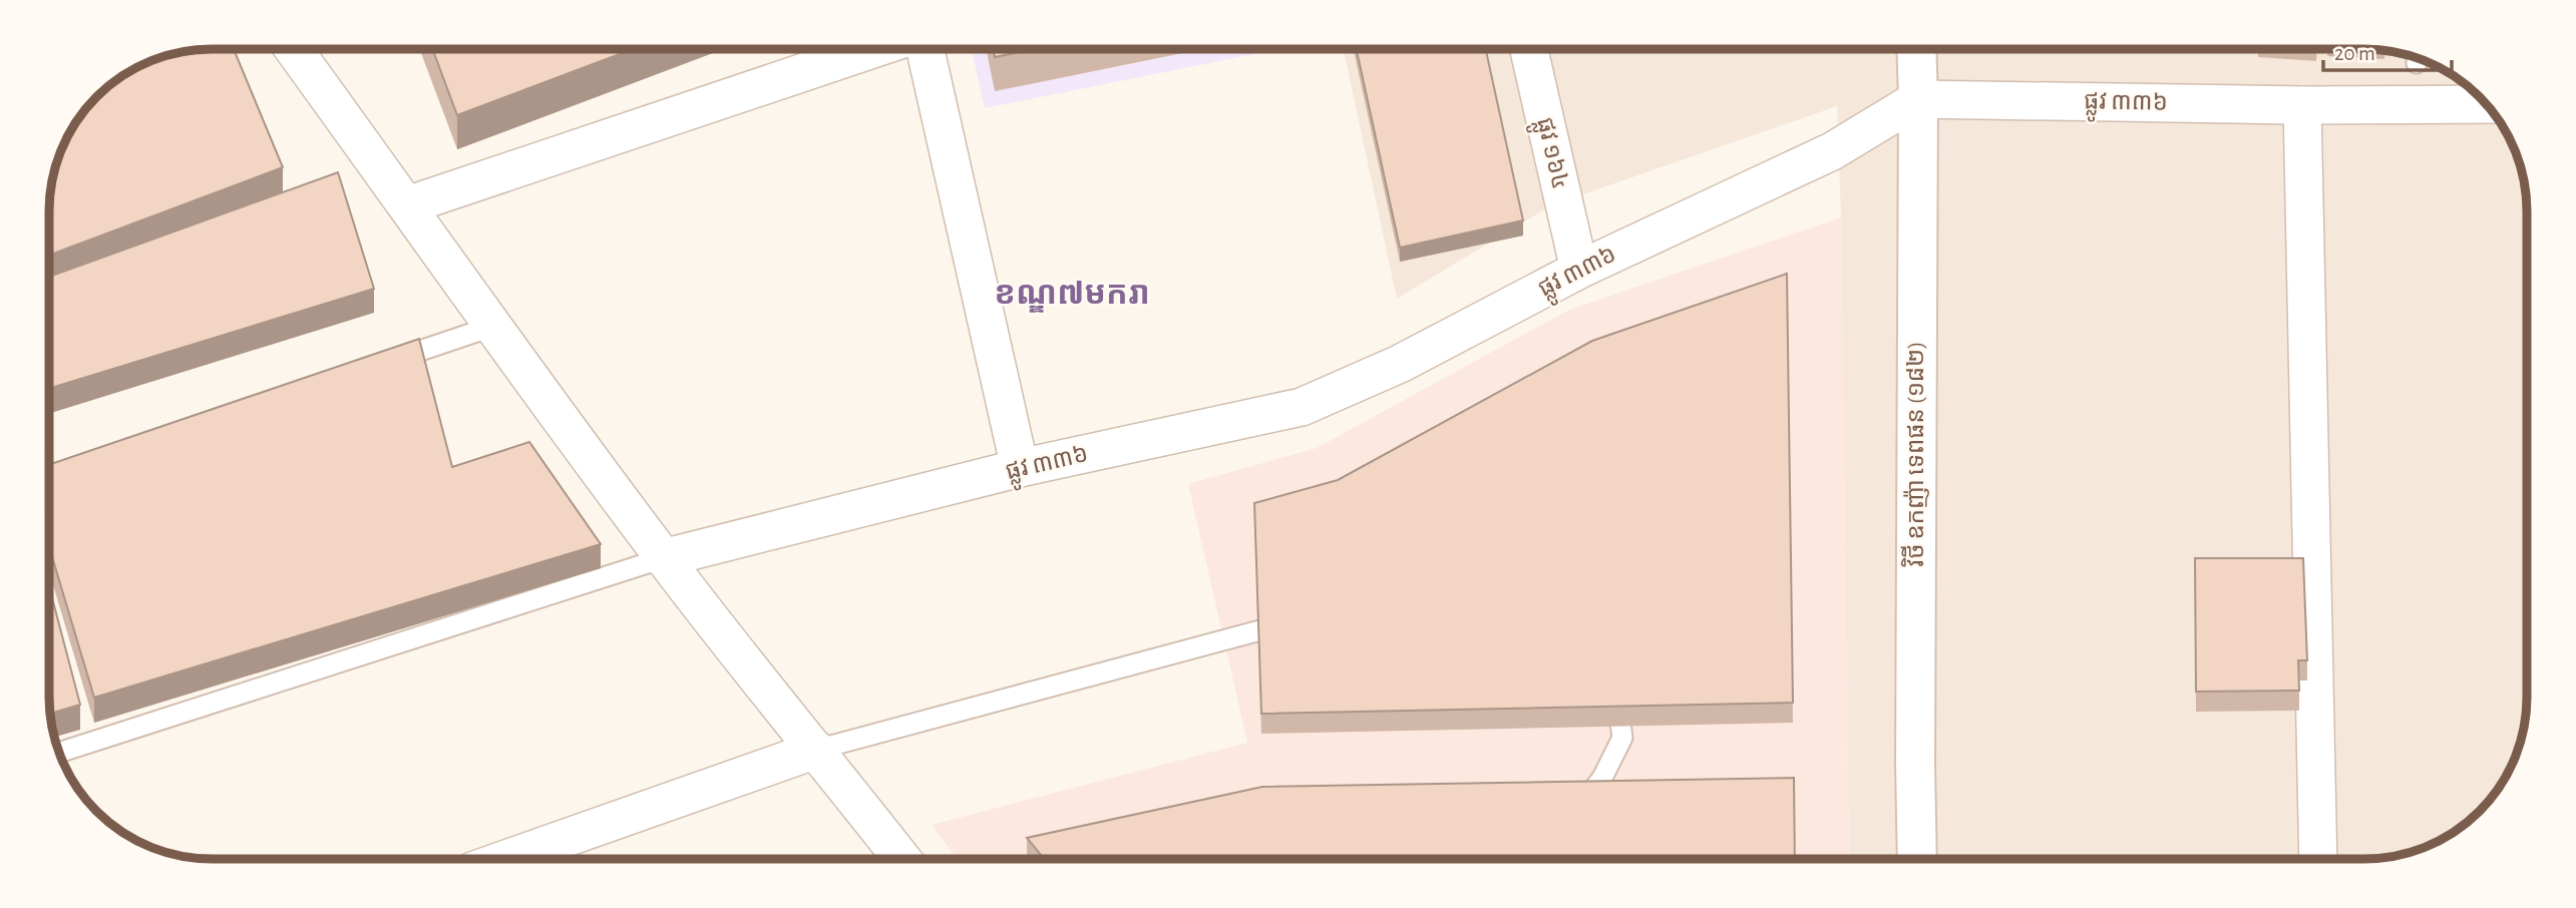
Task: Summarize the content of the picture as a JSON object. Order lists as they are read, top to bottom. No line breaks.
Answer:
{"streets":{"street":["ផ្លូវ ៣៣៦","ផ្លូវ ១៦៤","វិថី ឧកញ៉ា ទេពផន (១៨២)"]},"crossings":[["ផ្លូវ ៣៣៦","ផ្លូវ ១៦៤"],["ផ្លូវ ៣៣៦","វិថី ឧកញ៉ា ទេពផន (១៨២)"]],"districts":["ខណ្ឌ៧មករា"],"scale_bar":"20 m"}
